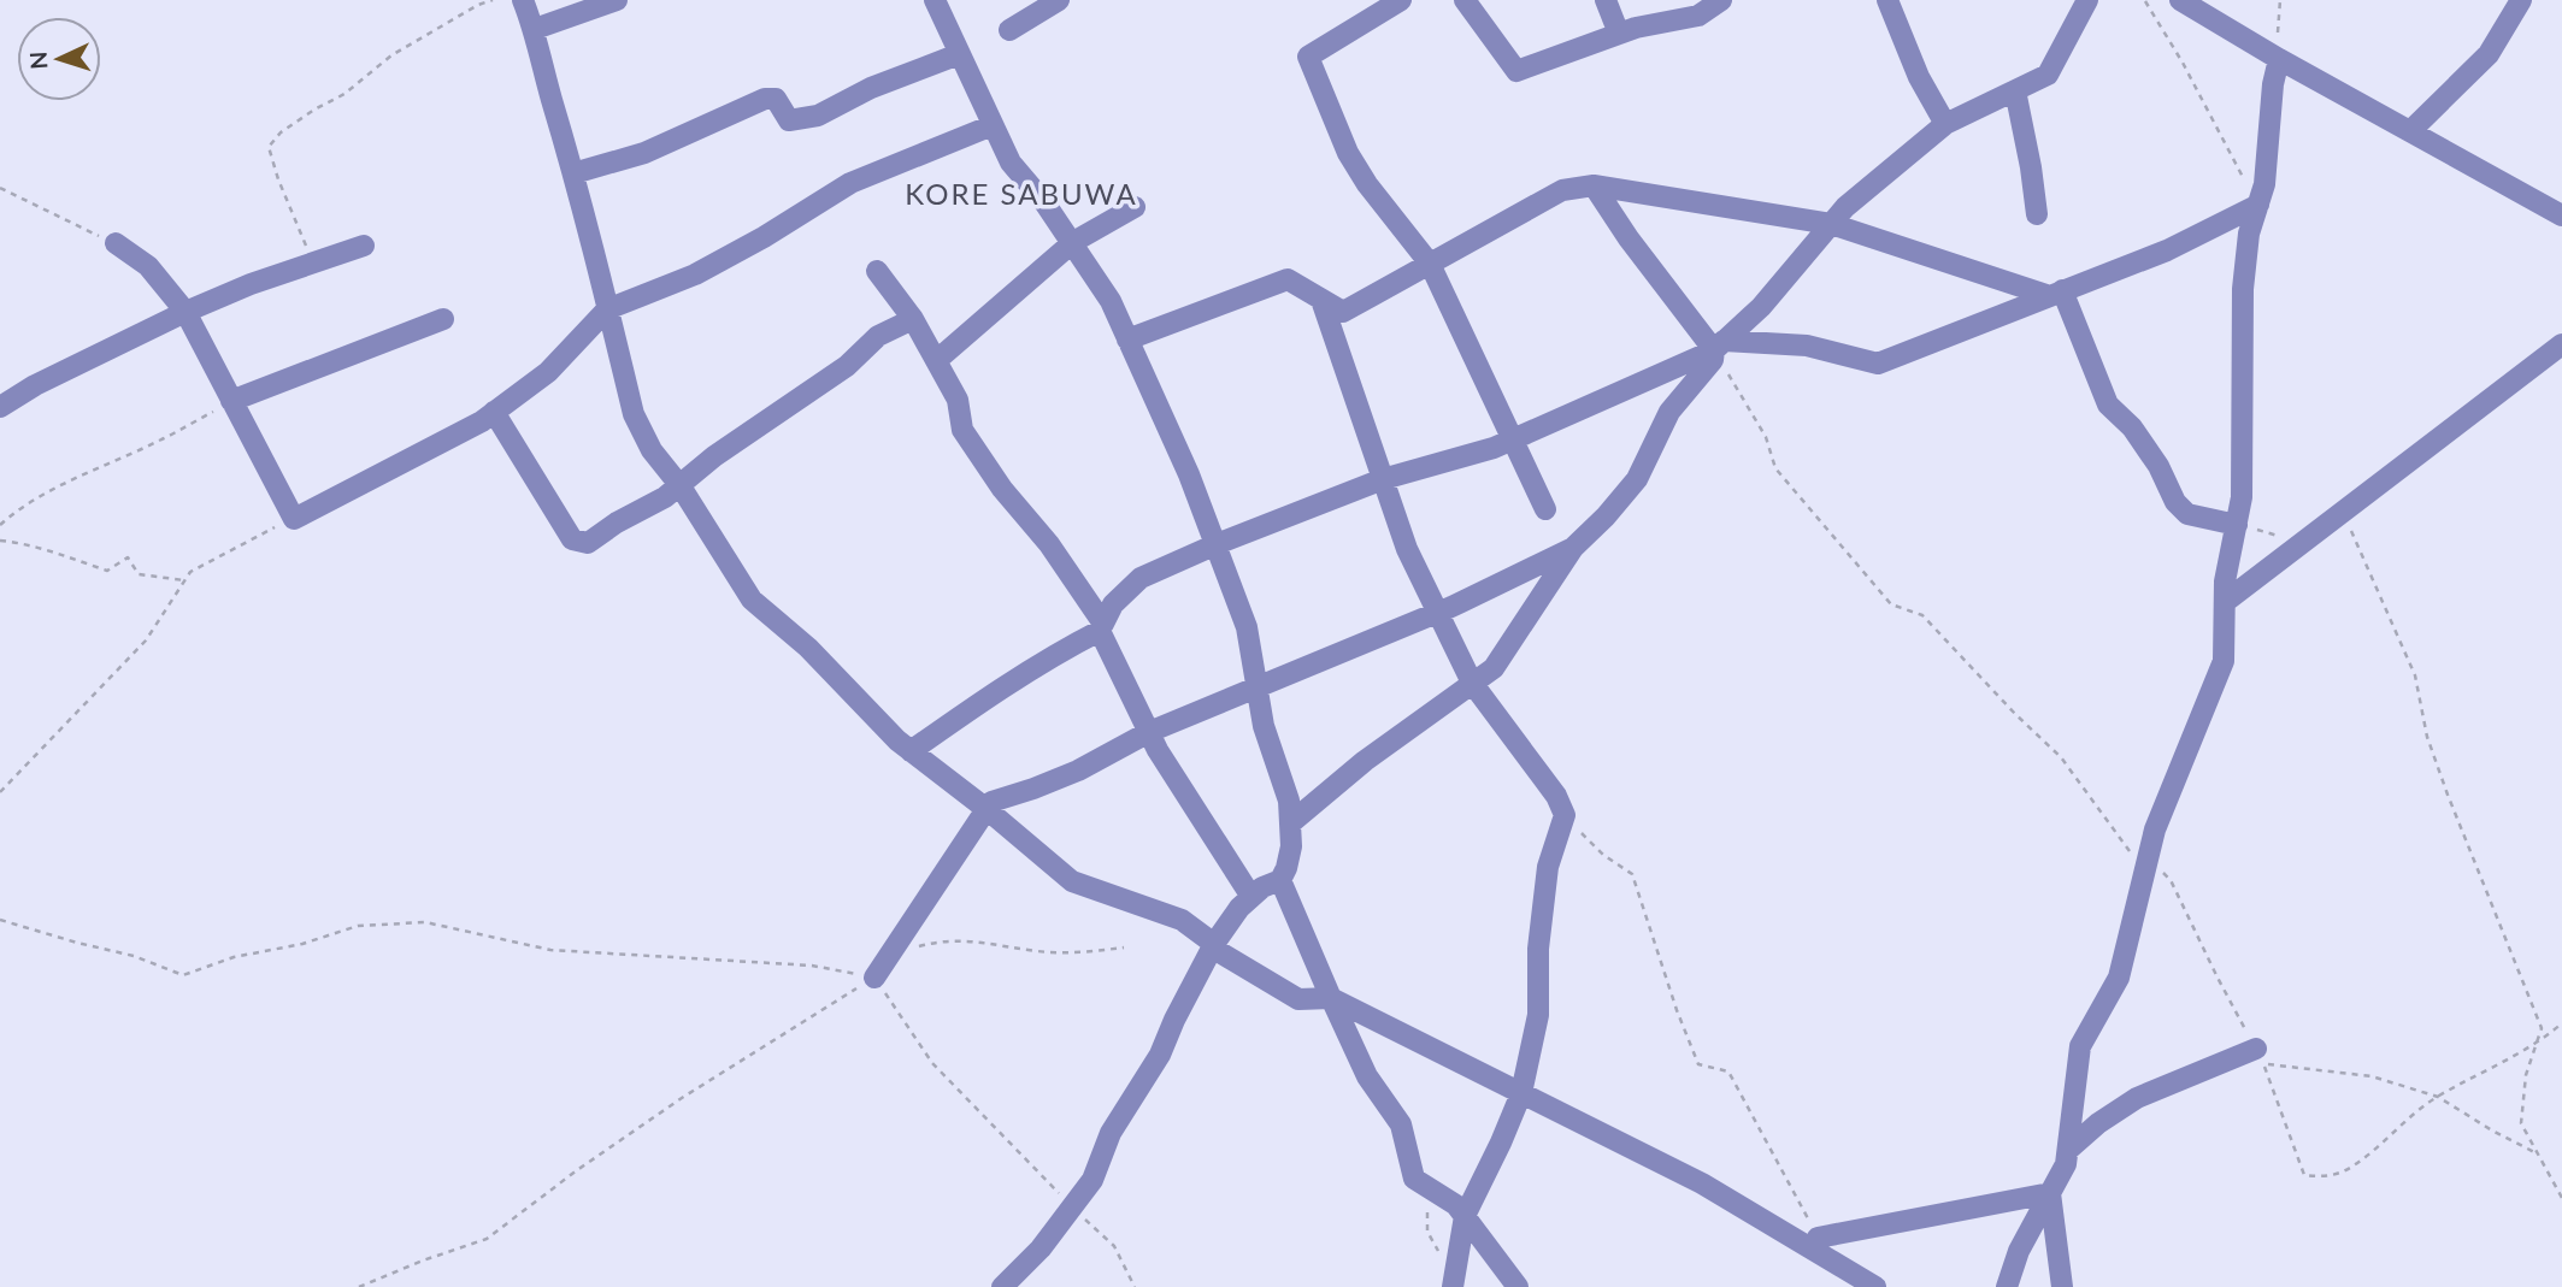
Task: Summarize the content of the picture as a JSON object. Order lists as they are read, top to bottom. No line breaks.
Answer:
{"districts":["KORE SABUWA"],"north":"left"}
